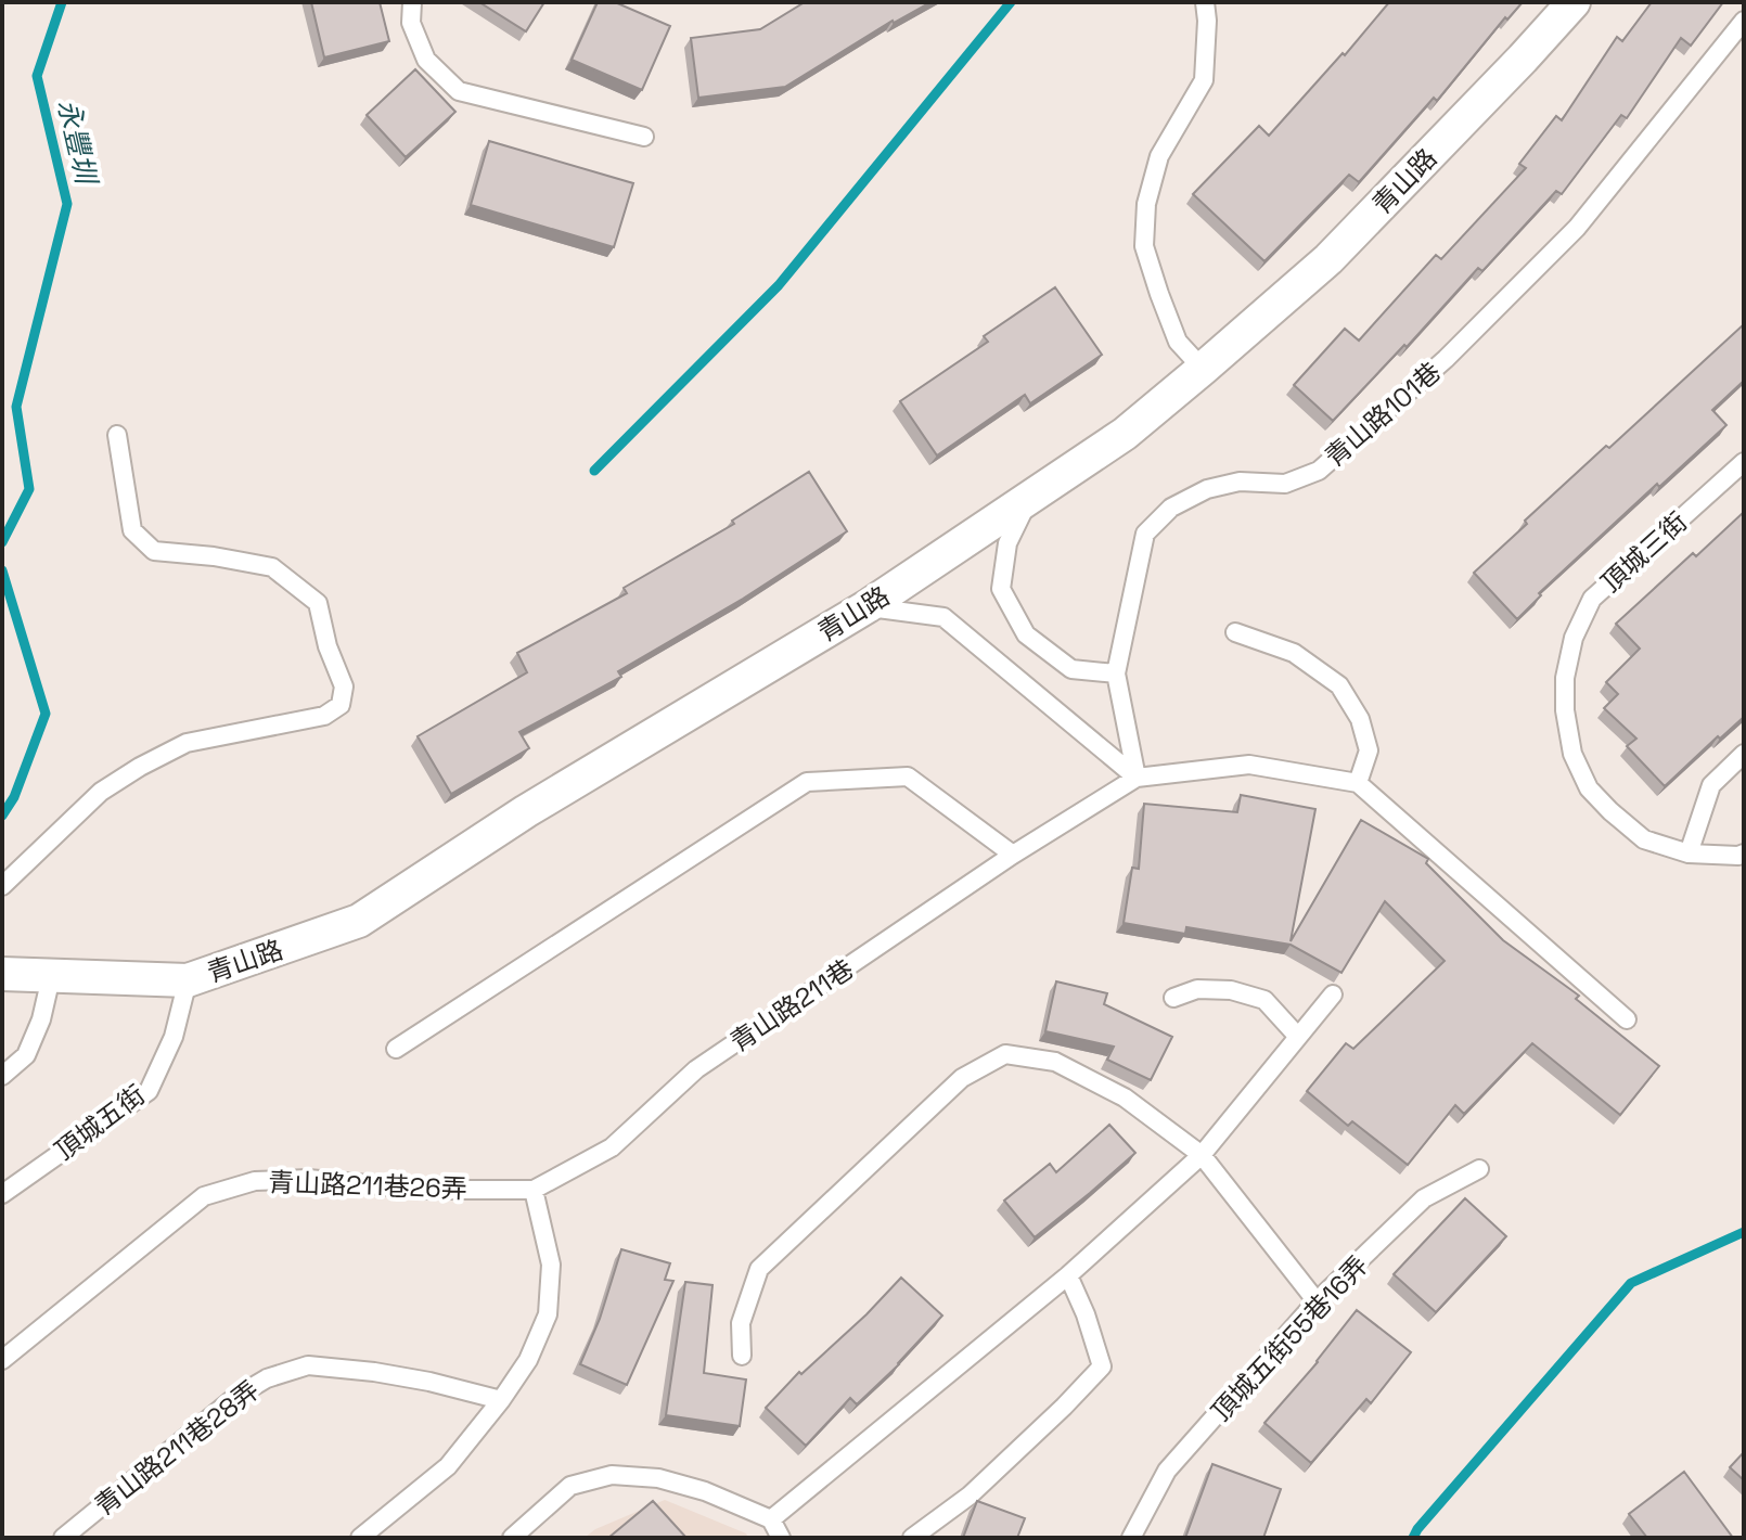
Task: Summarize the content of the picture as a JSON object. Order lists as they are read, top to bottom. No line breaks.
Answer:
{"streets":{"street":["青山路"],"lane":["青山路101巷","頂城三街","青山路211巷","頂城五街","青山路211巷26弄","頂城五街55巷16弄","青山路211巷28弄"]},"crossings":[["青山路","頂城五街"],["青山路101巷","青山路211巷"],["青山路211巷","青山路211巷26弄"]],"water":["永豐圳"]}
